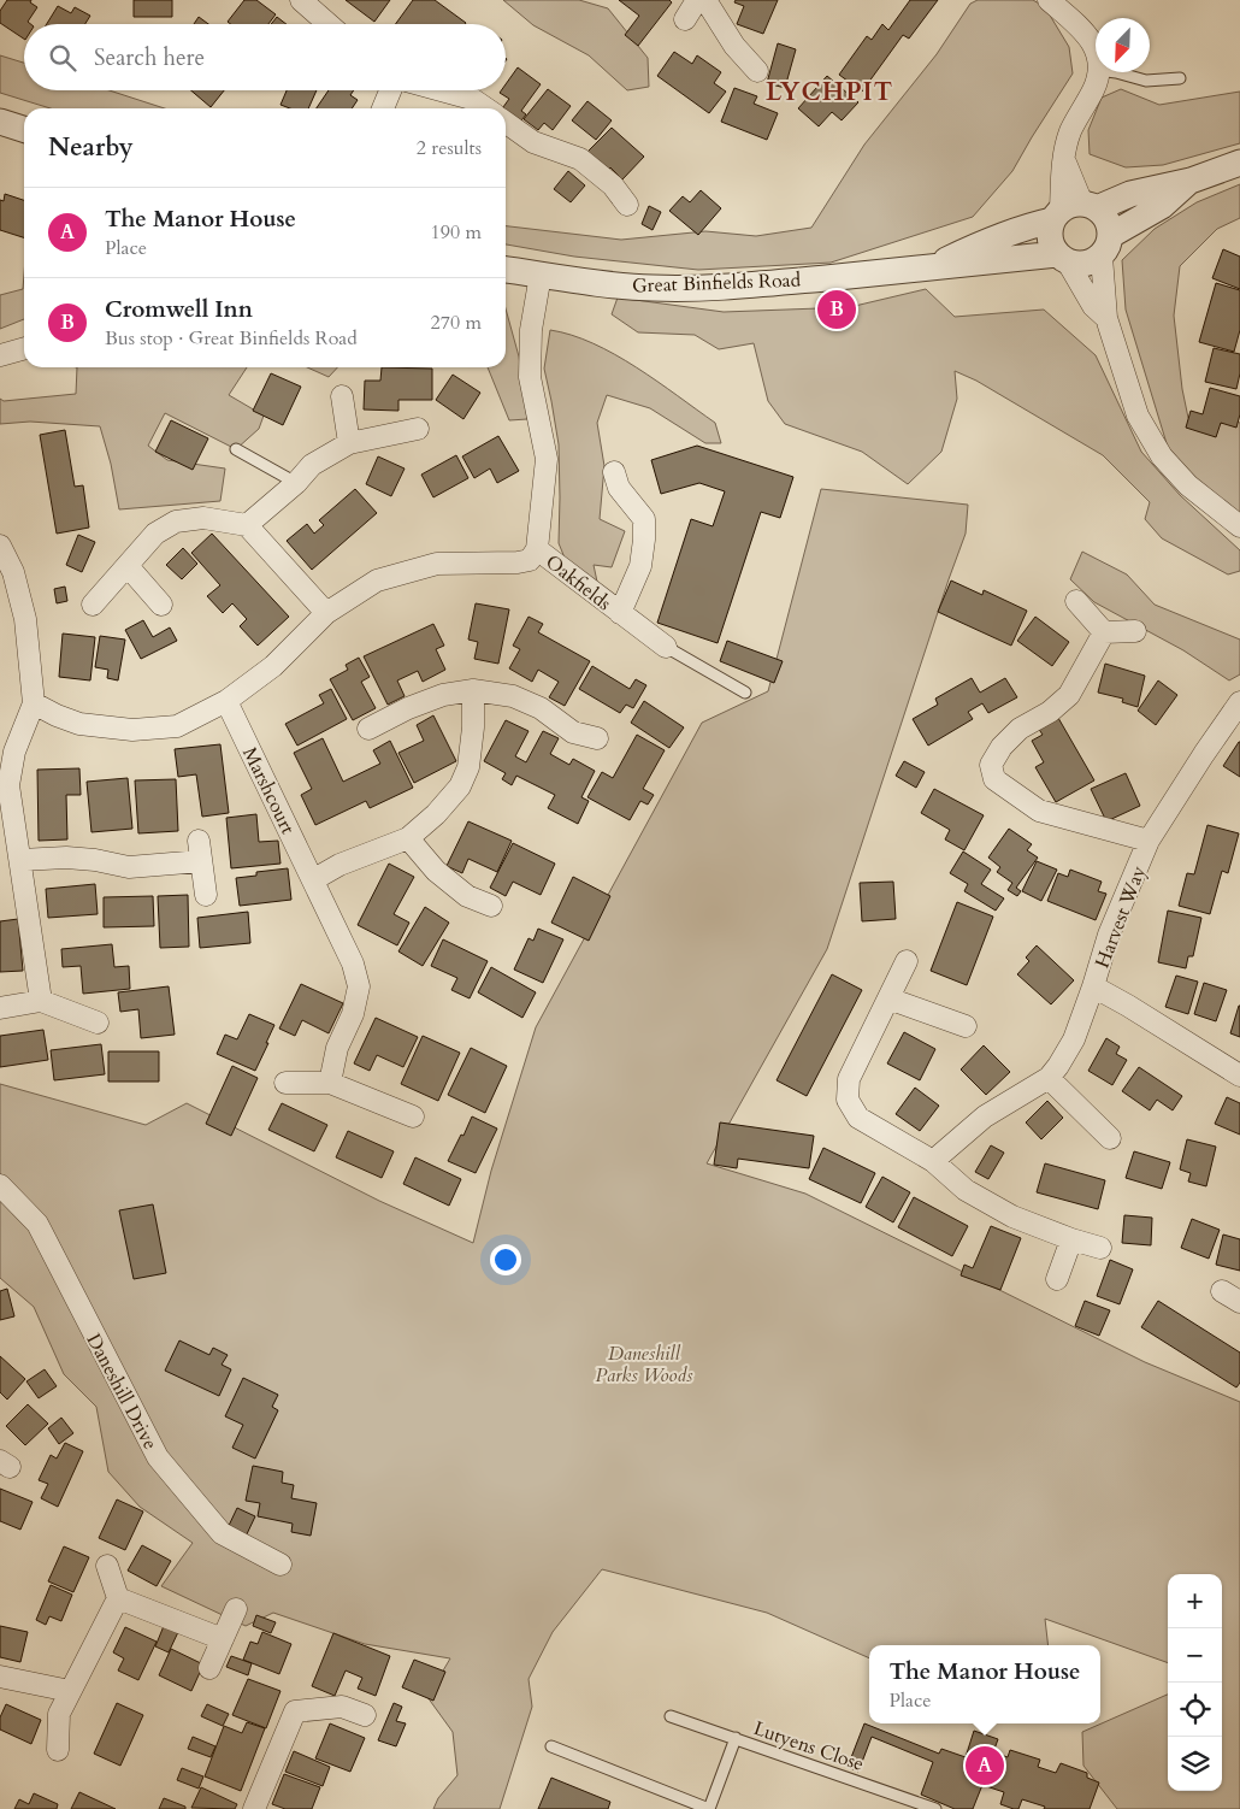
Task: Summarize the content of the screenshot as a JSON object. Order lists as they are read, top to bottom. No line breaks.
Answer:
{"streets":{"street":["Great Binfields Road","Oakfields","Marshcourt","Harvest Way","Daneshill Drive"],"lane":["Lutyens Close"]},"districts":["LYCHPIT"],"parks":["Daneshill Parks Woods"],"north":"bottom left","page":{"search":"Search here","heading":["Nearby","2 results"],"list":[{"mark":"A","name":"The Manor House","note":"Place","value":"190 m"},{"mark":"B","name":"Cromwell Inn","note":"Bus stop · Great Binfields Road","value":"270 m"}],"pins":["B","A"],"map_buttons":["+","−"],"popup":["The Manor House","Place"]}}
